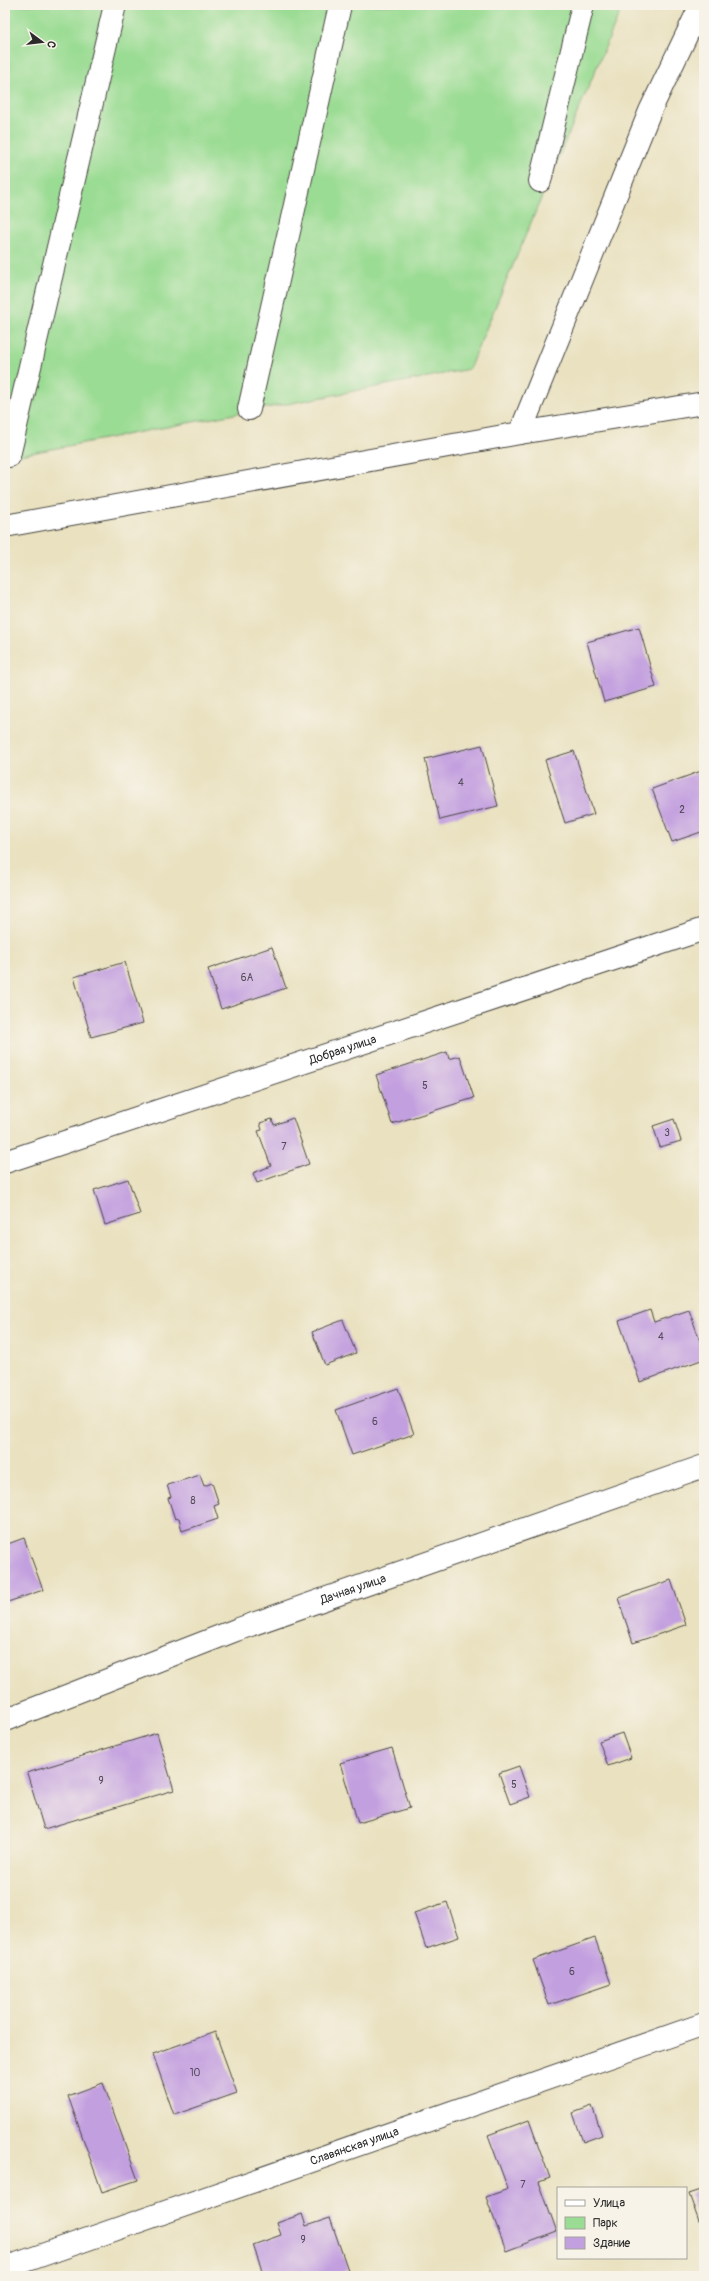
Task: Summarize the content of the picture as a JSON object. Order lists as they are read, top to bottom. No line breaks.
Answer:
{"streets":{"street":["Добрая улица","Дачная улица","Славянская улица"]},"house_numbers":["4","2","6А","5","3","7","4","6","8","9","5","6","10","7","9"],"legend":["Улица","Парк","Здание"],"north":"right"}
